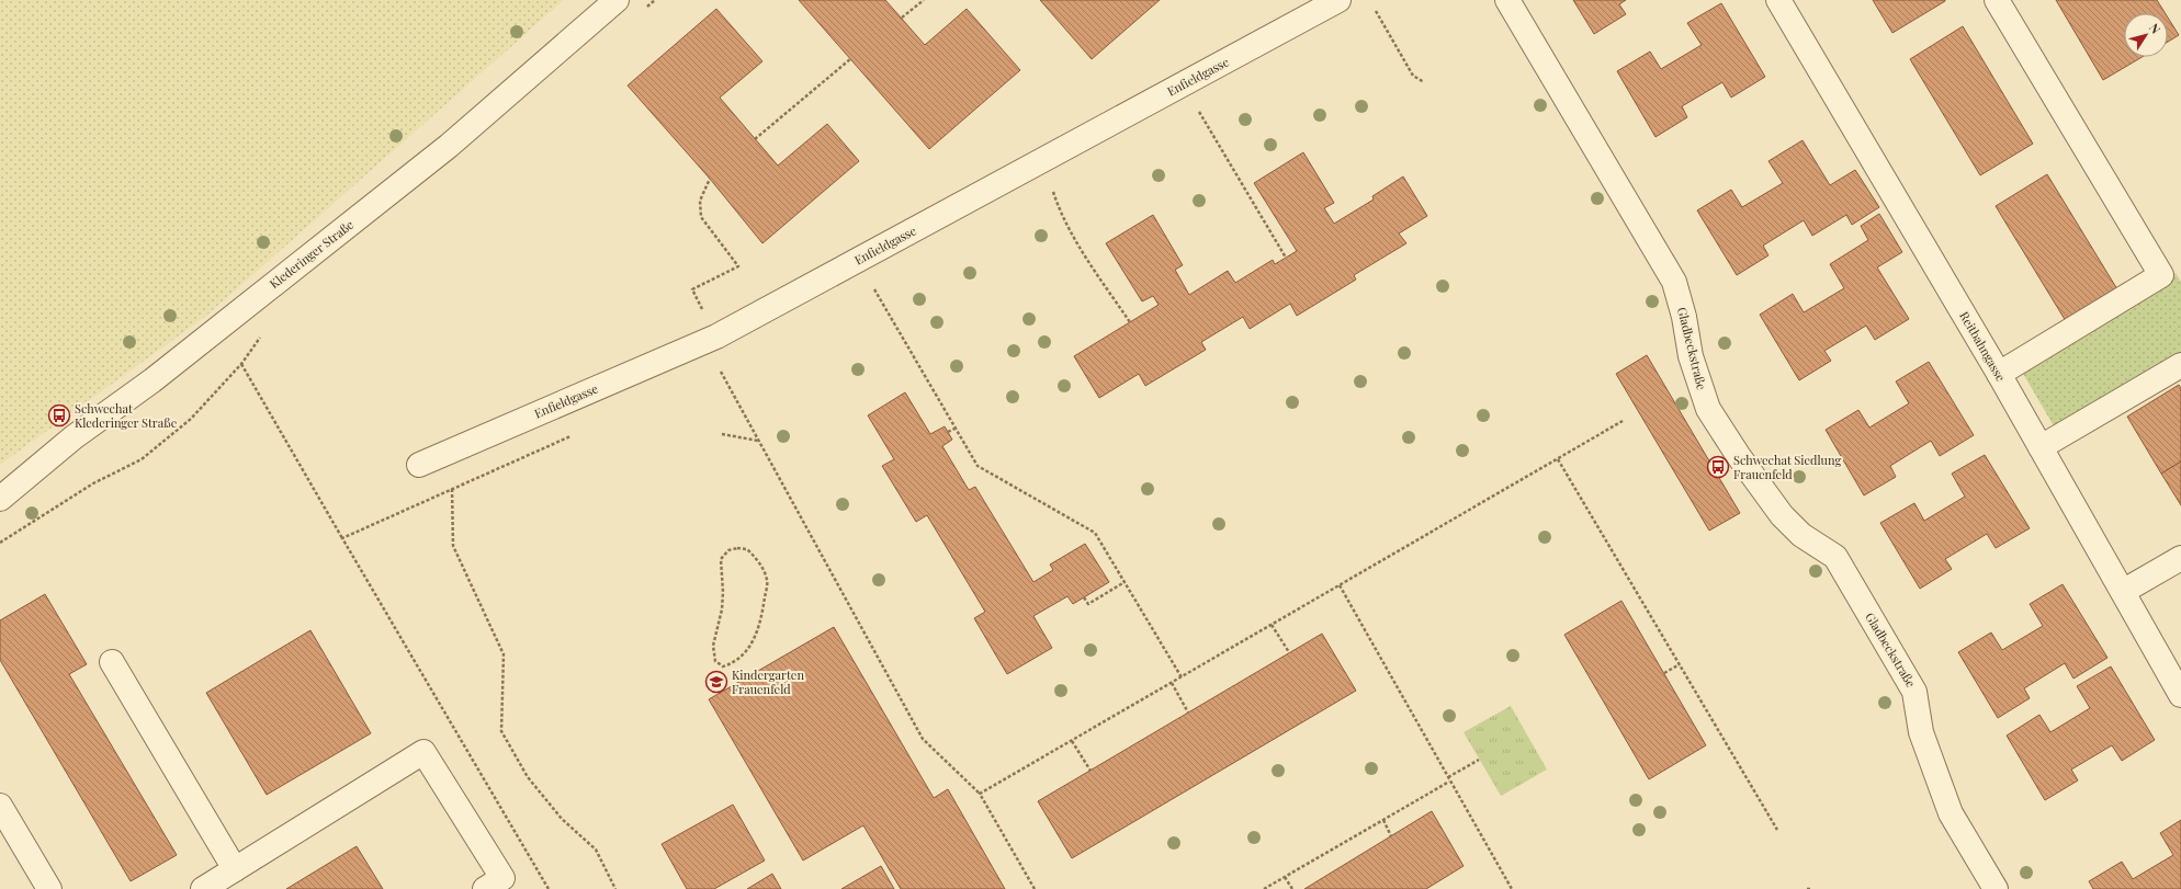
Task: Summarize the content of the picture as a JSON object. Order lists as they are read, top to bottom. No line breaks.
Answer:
{"streets":{"street":["Enfieldgasse","Klederinger Straße","Reitbahngasse","Gladbeckstraße"]},"places":{"bus stop":["Schwechat Klederinger Straße","Schwechat Siedlung Frauenfeld"],"school or university":["Kindergarten Frauenfeld"]},"north":"top right"}
